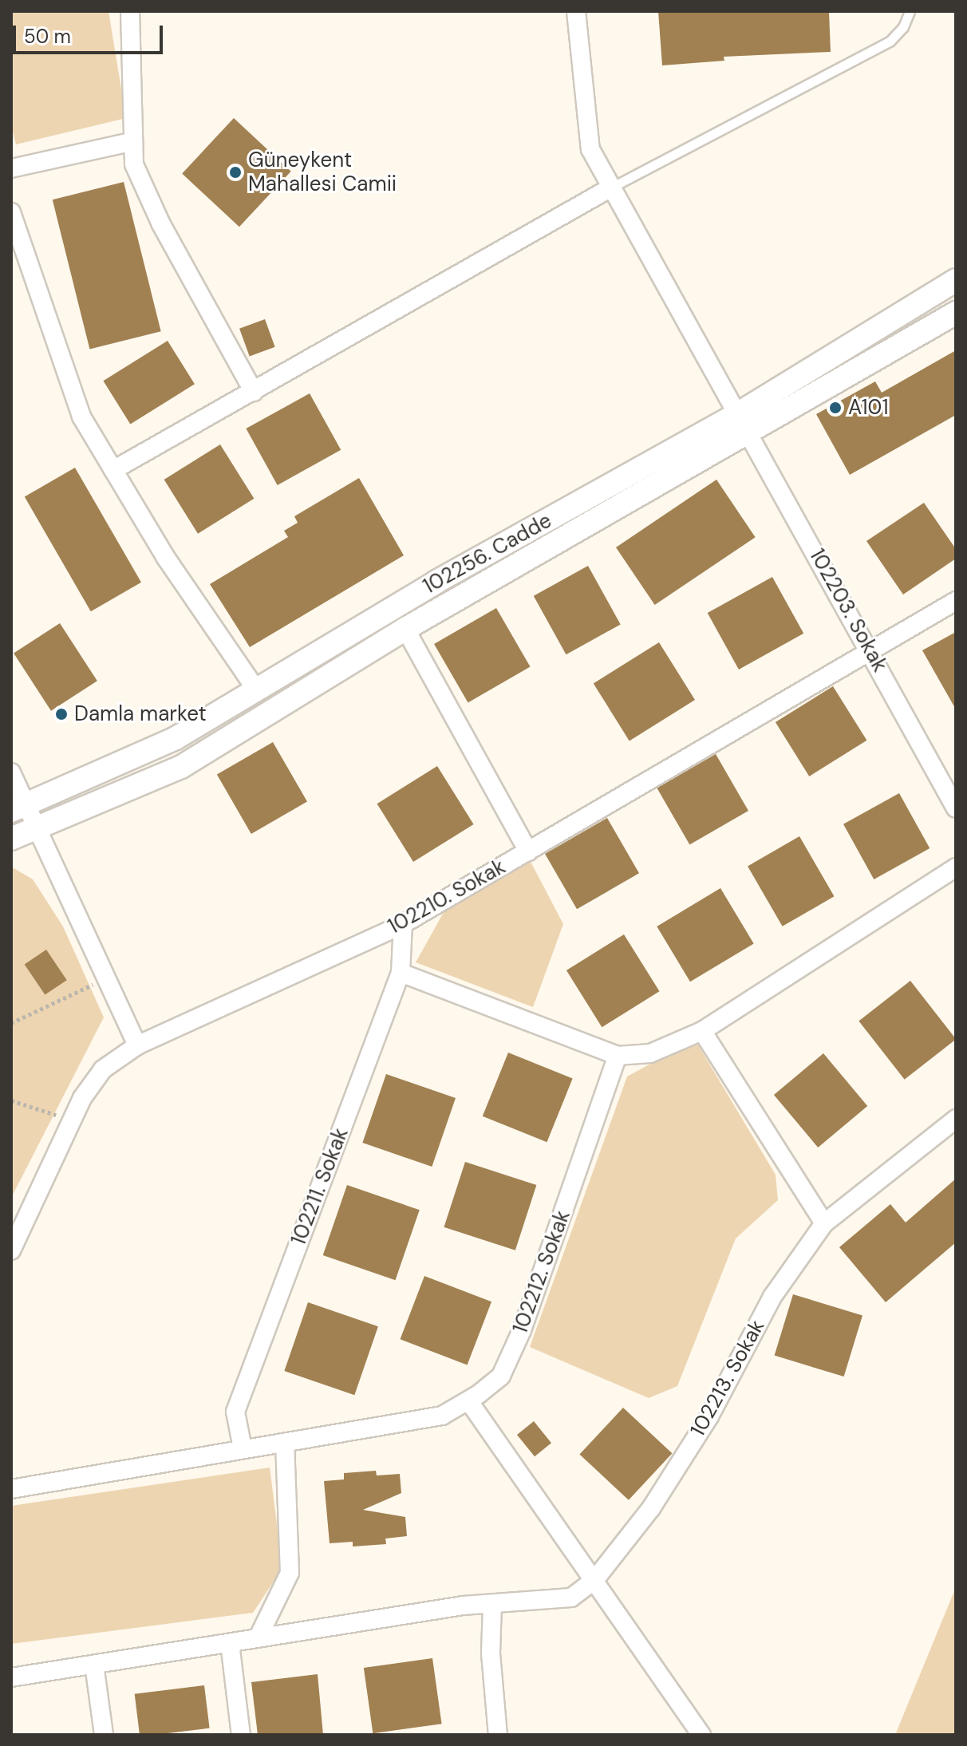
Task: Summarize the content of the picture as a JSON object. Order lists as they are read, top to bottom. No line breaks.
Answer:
{"streets":{"street":["102256. Cadde","102203. Sokak","102210. Sokak","102211. Sokak","102212. Sokak","102213. Sokak"]},"crossings":[["102256. Cadde","102203. Sokak"],["102203. Sokak","102210. Sokak"],["102210. Sokak","102211. Sokak"],["102211. Sokak","102212. Sokak"]],"places":["Güneykent Mahallesi Camii","A101","Damla market"],"scale_bar":"50 m"}
